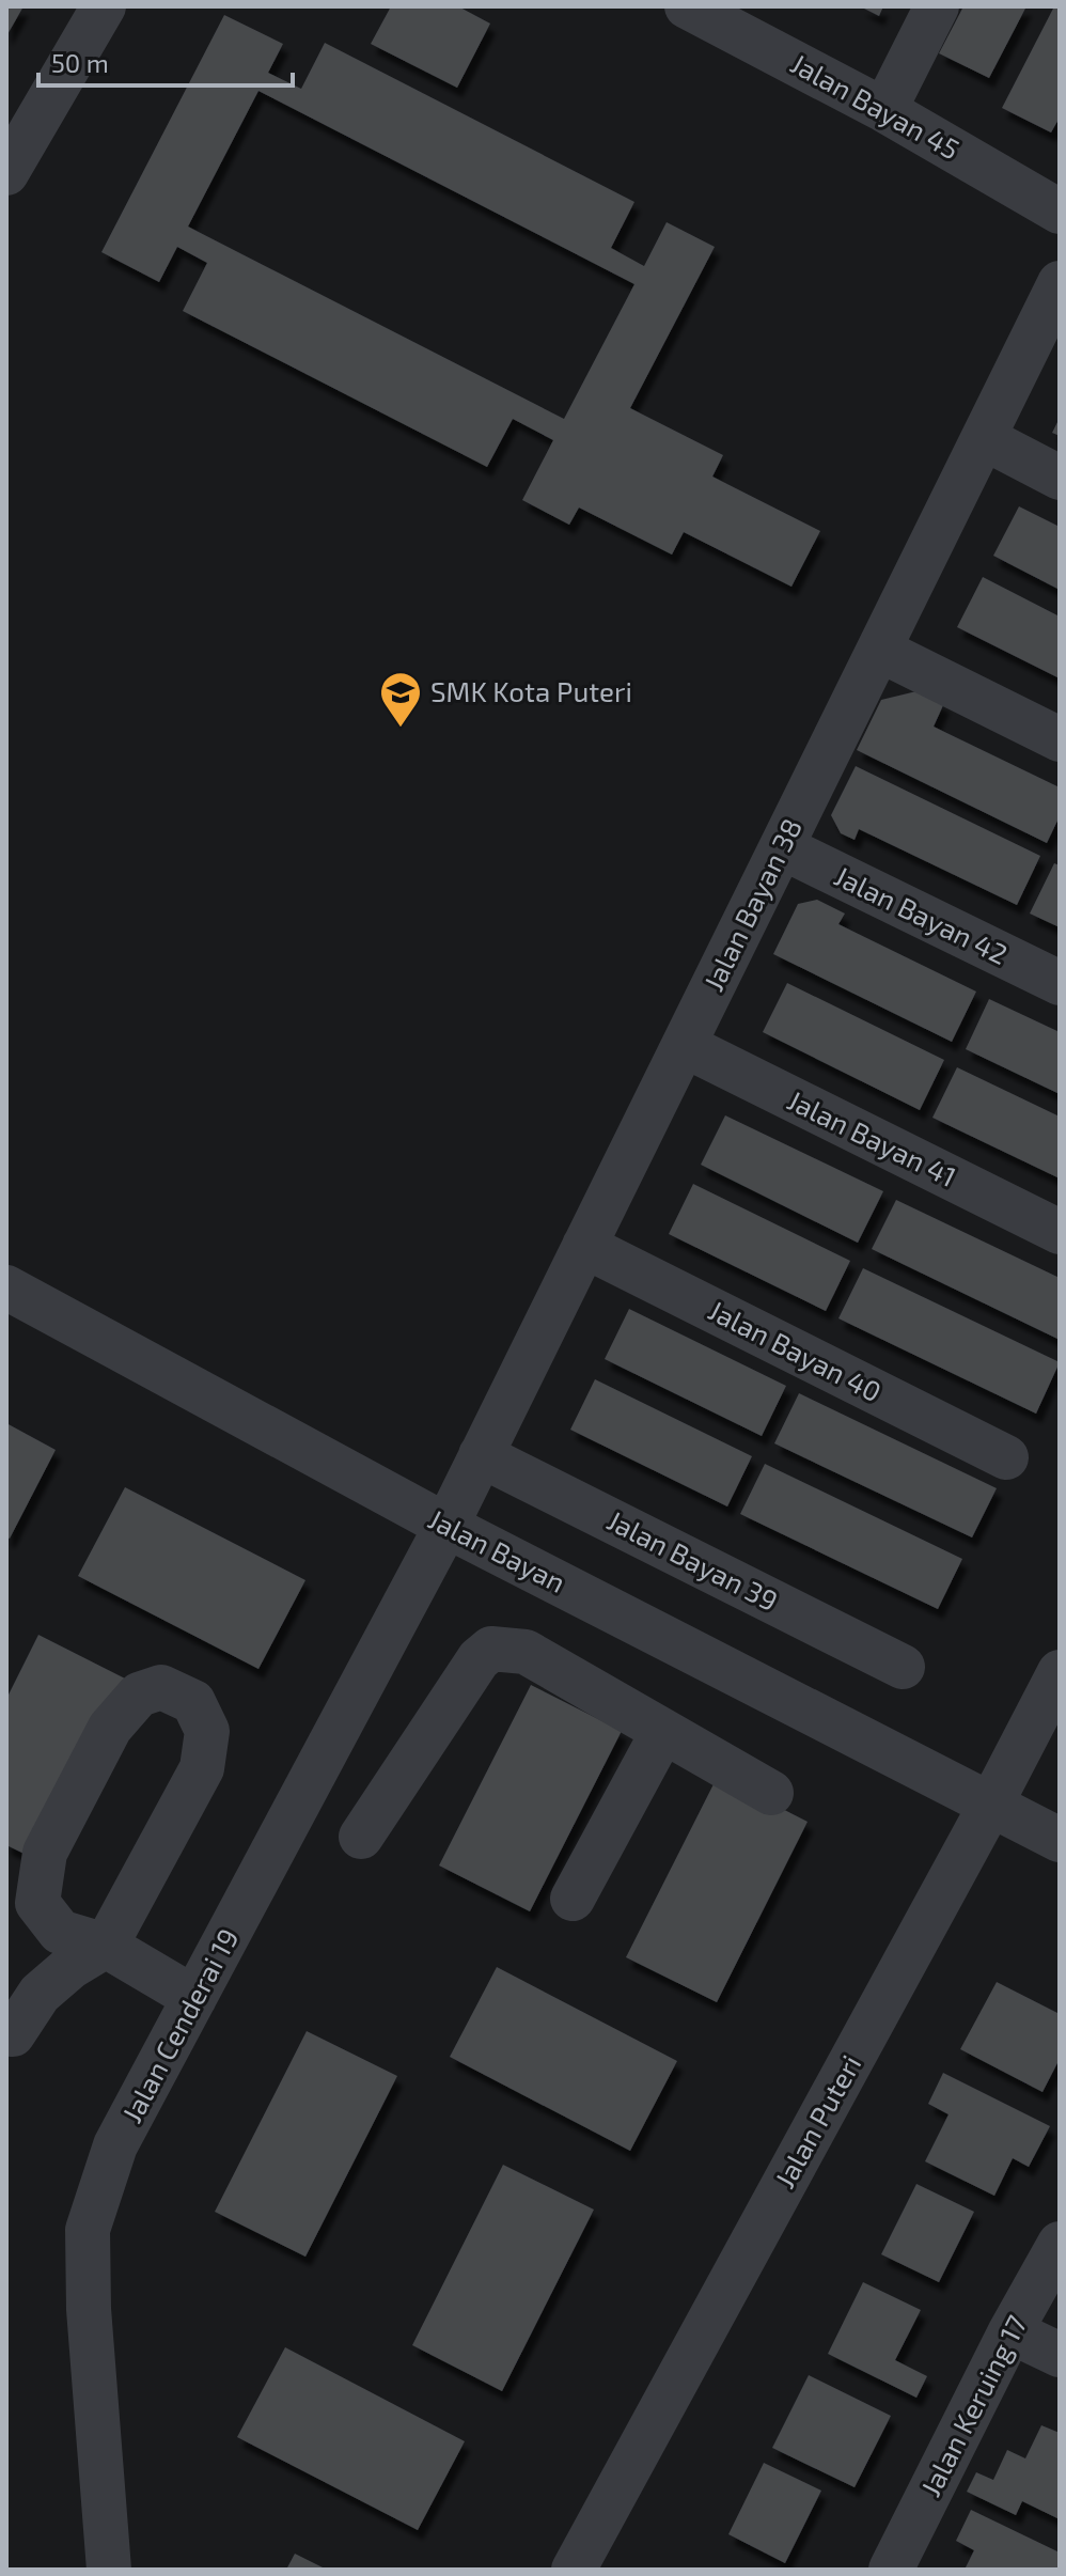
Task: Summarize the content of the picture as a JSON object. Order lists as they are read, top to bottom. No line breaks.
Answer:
{"streets":{"street":["Jalan Bayan 45","Jalan Bayan 38","Jalan Bayan 42","Jalan Bayan 41","Jalan Bayan 40","Jalan Bayan","Jalan Bayan 39","Jalan Cenderai 19","Jalan Puteri","Jalan Keruing 17"]},"crossings":[["Jalan Bayan 38","Jalan Bayan 42"],["Jalan Bayan 38","Jalan Bayan 41"],["Jalan Bayan 38","Jalan Bayan 40"],["Jalan Bayan 38","Jalan Bayan"],["Jalan Bayan 38","Jalan Bayan 39"],["Jalan Bayan 38","Jalan Cenderai 19"],["Jalan Bayan","Jalan Cenderai 19"],["Jalan Bayan","Jalan Puteri"]],"places":{"school or university":["SMK Kota Puteri"]},"scale_bar":"50 m"}
